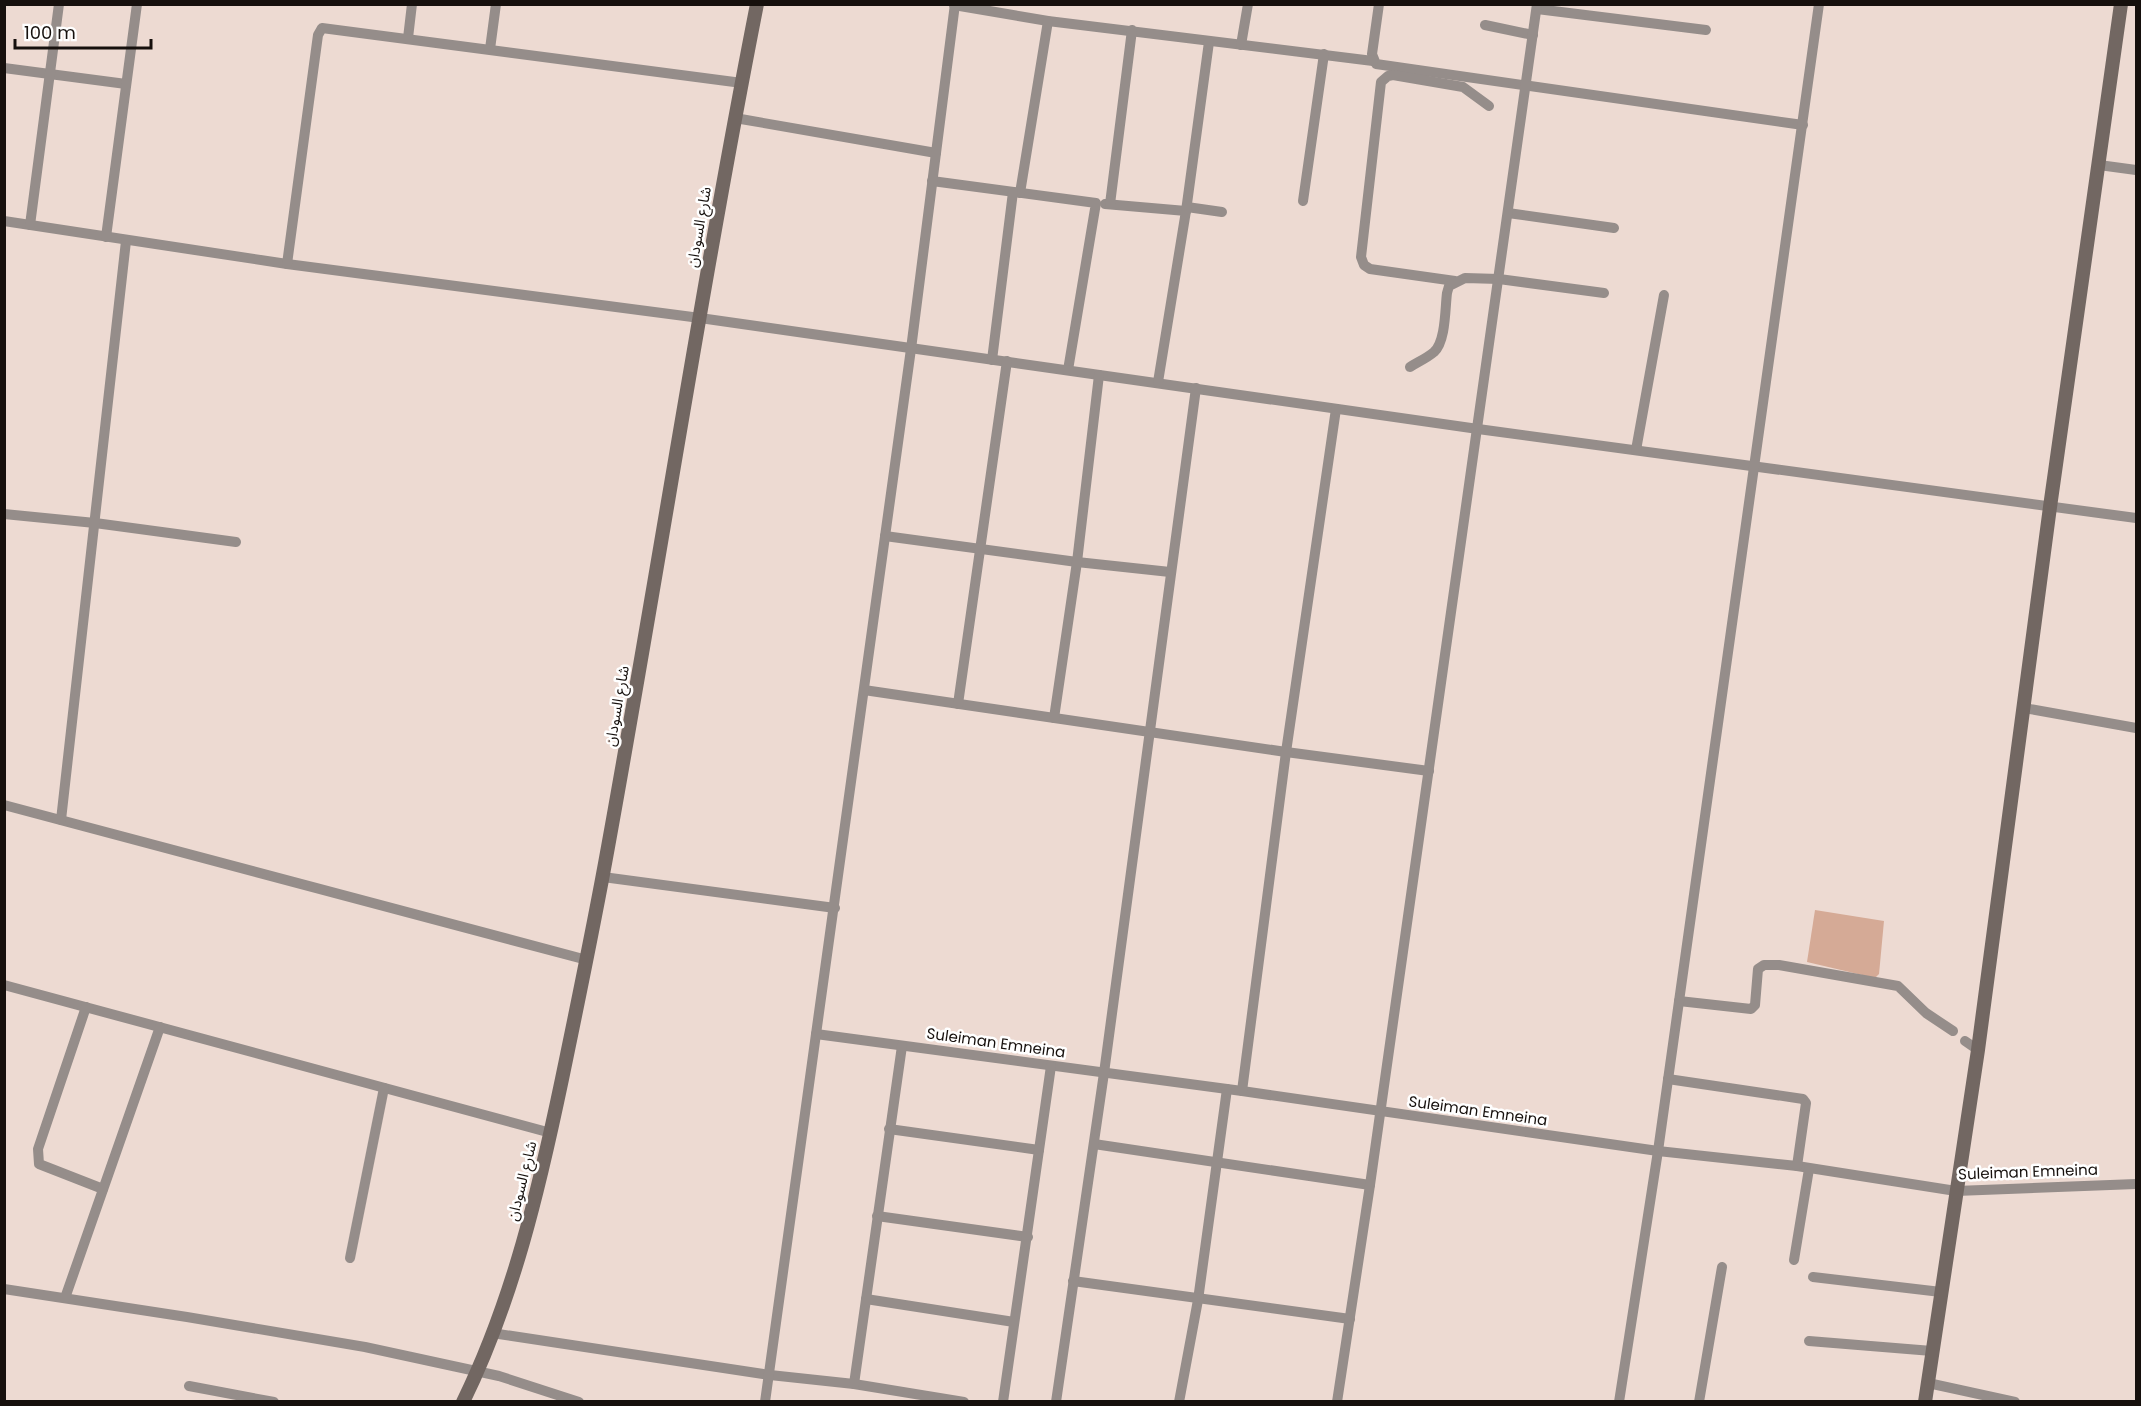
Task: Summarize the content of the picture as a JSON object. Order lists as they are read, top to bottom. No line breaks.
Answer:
{"streets":{"main road":["شارع السودان"],"street":["Suleiman Emneina"]},"scale_bar":"100 m"}
